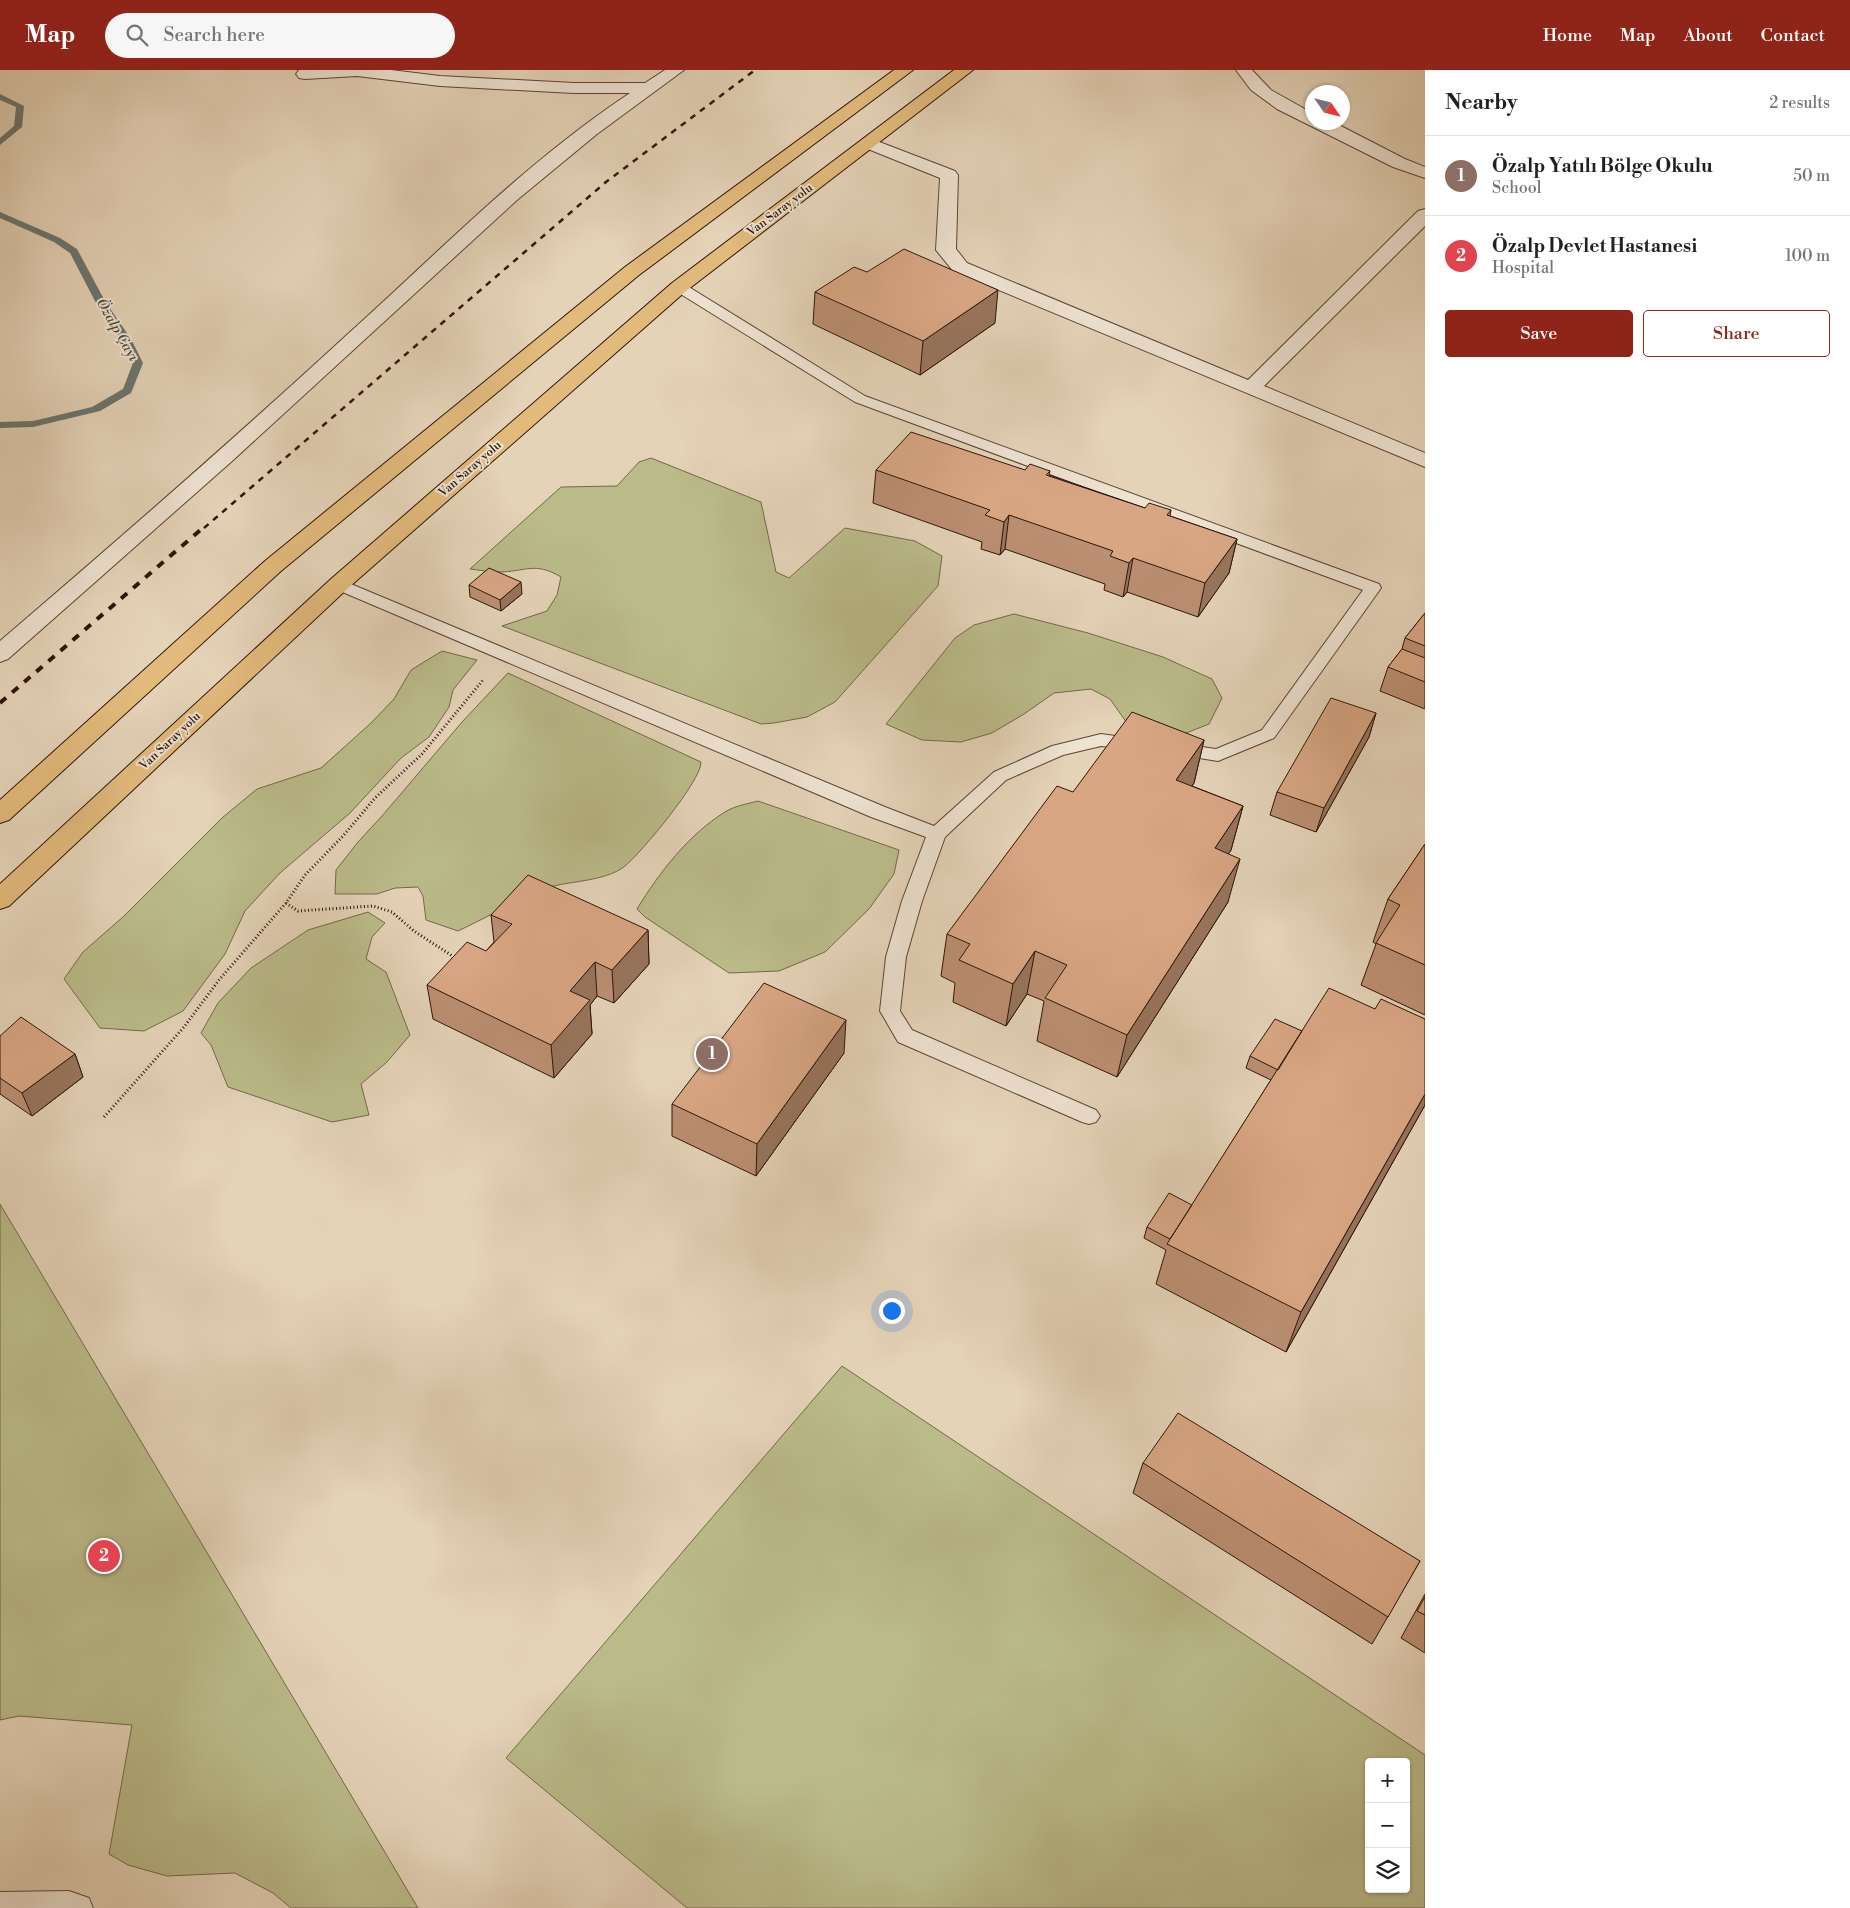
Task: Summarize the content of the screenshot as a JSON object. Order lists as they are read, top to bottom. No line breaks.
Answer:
{"streets":{"highway":["Van Saray yolu"]},"water":["Özalp Çayı"],"north":"bottom right","page":{"header":"Map","search":"Search here","nav":["Home","Map","About","Contact"],"heading":["Nearby","2 results"],"list":[{"mark":"1","name":"Özalp Yatılı Bölge Okulu","note":"School","value":"50 m"},{"mark":"2","name":"Özalp Devlet Hastanesi","note":"Hospital","value":"100 m"}],"buttons":["Save","Share"],"pins":["1","2"],"map_buttons":["+","−"]}}
